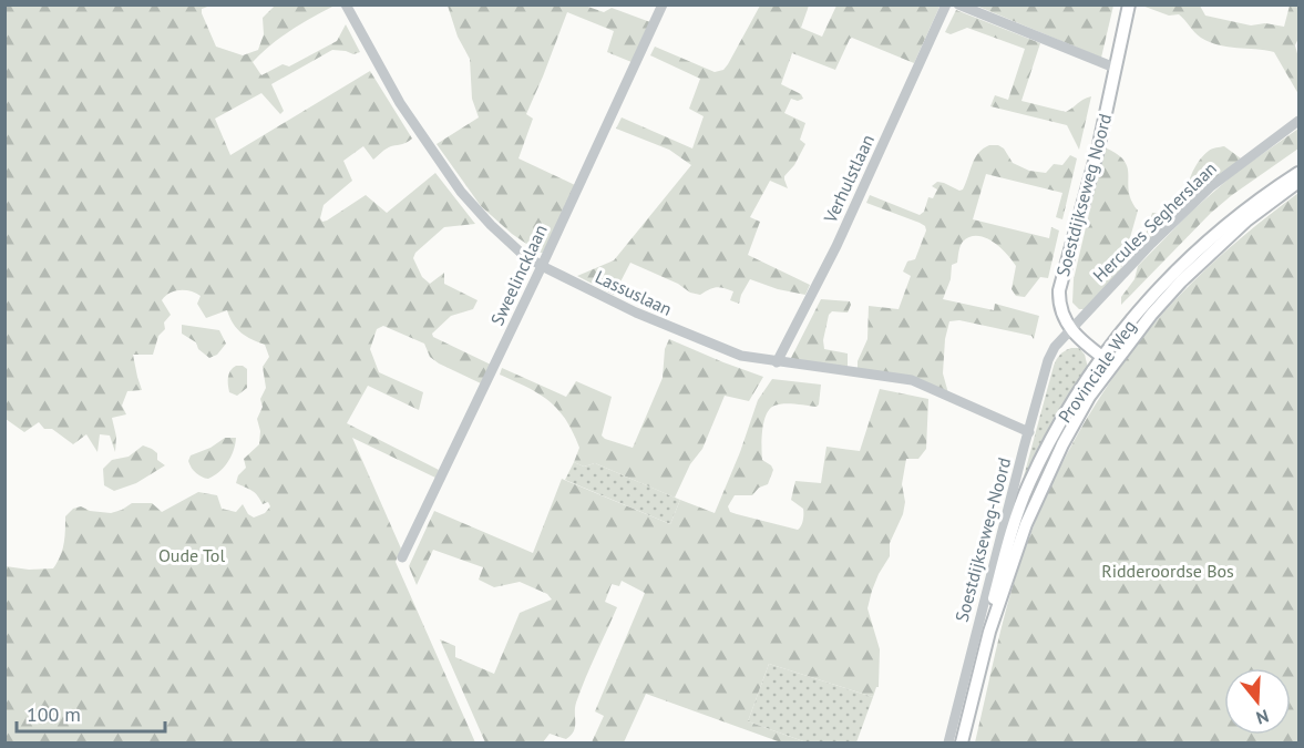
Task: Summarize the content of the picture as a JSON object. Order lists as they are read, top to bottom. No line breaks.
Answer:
{"streets":{"main road":["Soestdijkseweg Noord","Provinciale Weg"],"street":["Verhulstlaan","Hercules Segherslaan","Sweelincklaan","Lassuslaan","Soestdijkseweg-Noord"]},"crossings":[["Verhulstlaan","Lassuslaan"],["Soestdijkseweg Noord","Hercules Segherslaan"],["Soestdijkseweg Noord","Provinciale Weg"],["Hercules Segherslaan","Soestdijkseweg-Noord"],["Sweelincklaan","Lassuslaan"],["Lassuslaan","Soestdijkseweg-Noord"]],"parks":["Oude Tol","Ridderoordse Bos"],"scale_bar":"100 m","north":"bottom"}
